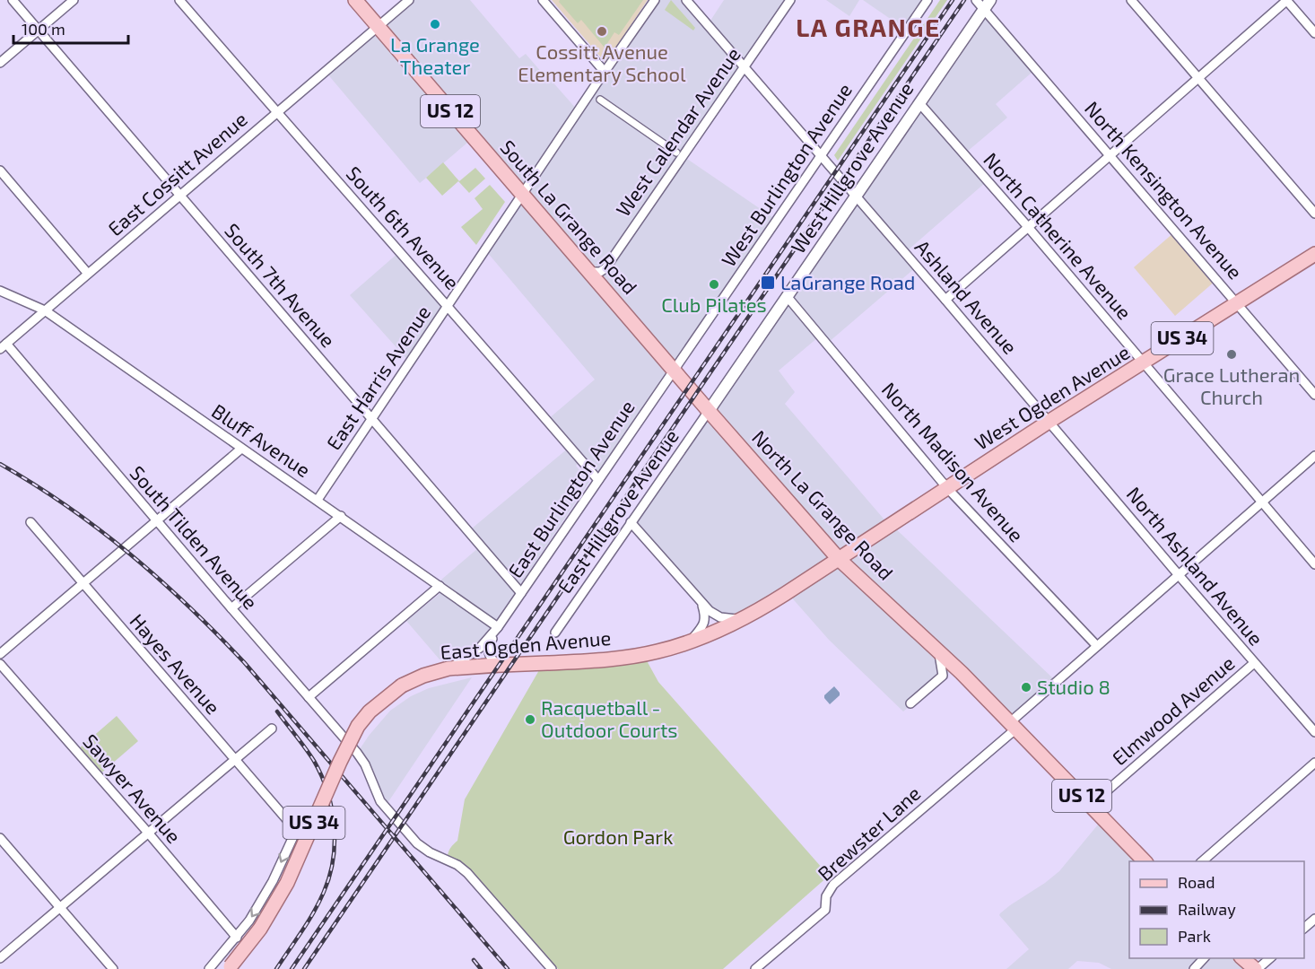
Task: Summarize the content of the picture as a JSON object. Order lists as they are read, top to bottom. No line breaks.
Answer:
{"streets":{"main road":["US 12","South La Grange Road","US 34","West Ogden Avenue","North La Grange Road","East Ogden Avenue"],"street":["West Calendar Avenue","West Hillgrove Avenue","East Cossitt Avenue","West Burlington Avenue","North Kensington Avenue","South 6th Avenue","North Catherine Avenue","South 7th Avenue","Ashland Avenue","East Harris Avenue","Bluff Avenue","North Madison Avenue","East Burlington Avenue","East Hillgrove Avenue","South Tilden Avenue","North Ashland Avenue","Hayes Avenue","Elmwood Avenue","Sawyer Avenue","Brewster Lane"]},"crossings":[["US 12","North La Grange Road"],["US 12","Elmwood Avenue"],["US 12","Brewster Lane"],["West Calendar Avenue","South La Grange Road"],["West Calendar Avenue","Ashland Avenue"],["West Hillgrove Avenue","North Kensington Avenue"],["West Hillgrove Avenue","South La Grange Road"],["West Hillgrove Avenue","North Catherine Avenue"],["West Hillgrove Avenue","Ashland Avenue"],["West Hillgrove Avenue","North Madison Avenue"],["West Hillgrove Avenue","North La Grange Road"],["West Hillgrove Avenue","East Hillgrove Avenue"],["East Cossitt Avenue","South La Grange Road"],["East Cossitt Avenue","South 6th Avenue"],["East Cossitt Avenue","South 7th Avenue"],["East Cossitt Avenue","Bluff Avenue"],["East Cossitt Avenue","South Tilden Avenue"],["West Burlington Avenue","South La Grange Road"],["West Burlington Avenue","Ashland Avenue"],["West Burlington Avenue","East Burlington Avenue"],["North Kensington Avenue","West Ogden Avenue"],["South La Grange Road","East Harris Avenue"],["South La Grange Road","East Burlington Avenue"],["South La Grange Road","North La Grange Road"],["South La Grange Road","East Hillgrove Avenue"],["South 6th Avenue","East Harris Avenue"],["South 6th Avenue","East Burlington Avenue"],["North Catherine Avenue","West Ogden Avenue"],["North Catherine Avenue","Brewster Lane"],["South 7th Avenue","East Harris Avenue"],["South 7th Avenue","East Burlington Avenue"],["Ashland Avenue","West Ogden Avenue"],["Ashland Avenue","North Ashland Avenue"],["East Harris Avenue","Bluff Avenue"],["West Ogden Avenue","North Madison Avenue"],["West Ogden Avenue","North La Grange Road"],["West Ogden Avenue","North Ashland Avenue"],["West Ogden Avenue","East Ogden Avenue"],["Bluff Avenue","East Burlington Avenue"],["North Madison Avenue","Brewster Lane"],["East Burlington Avenue","East Ogden Avenue"],["North La Grange Road","East Hillgrove Avenue"],["North La Grange Road","East Ogden Avenue"],["North Ashland Avenue","Elmwood Avenue"],["North Ashland Avenue","Brewster Lane"],["Hayes Avenue","Sawyer Avenue"]],"districts":["LA GRANGE"],"parks":["Gordon Park"],"places":{"other":["La Grange Theater","Cossitt Avenue Elementary School","Club Pilates","Grace Lutheran Church","Studio 8","Racquetball - Outdoor Courts"],"transit":["LaGrange Road"]},"legend":["Road","Railway","Park"],"scale_bar":"100 m"}
